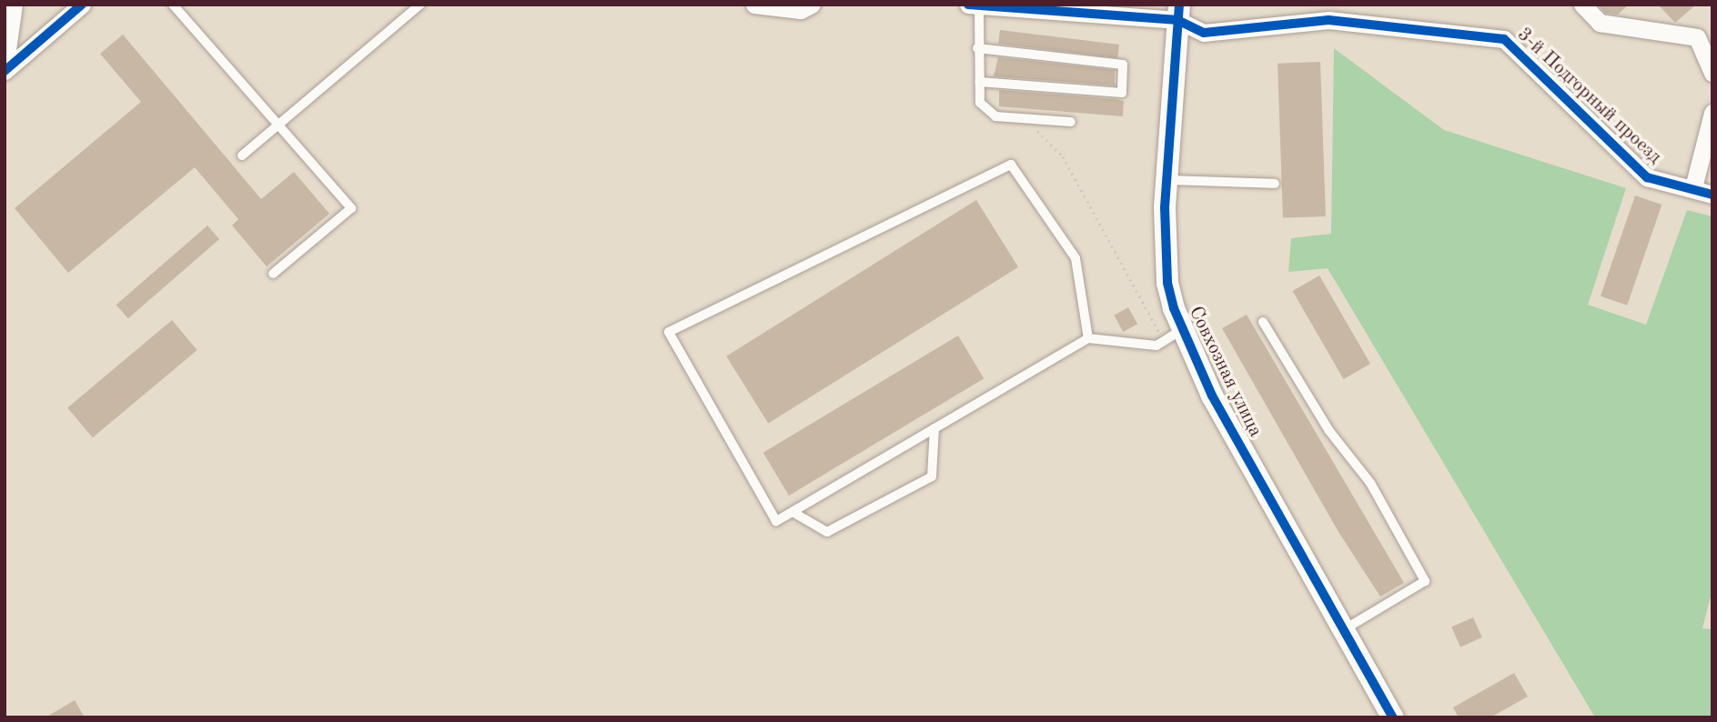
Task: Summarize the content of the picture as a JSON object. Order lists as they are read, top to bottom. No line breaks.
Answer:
{"streets":{"street":["3-й Подгорный проезд","Совхозная улица"]},"crossings":[["3-й Подгорный проезд","Совхозная улица"]]}
